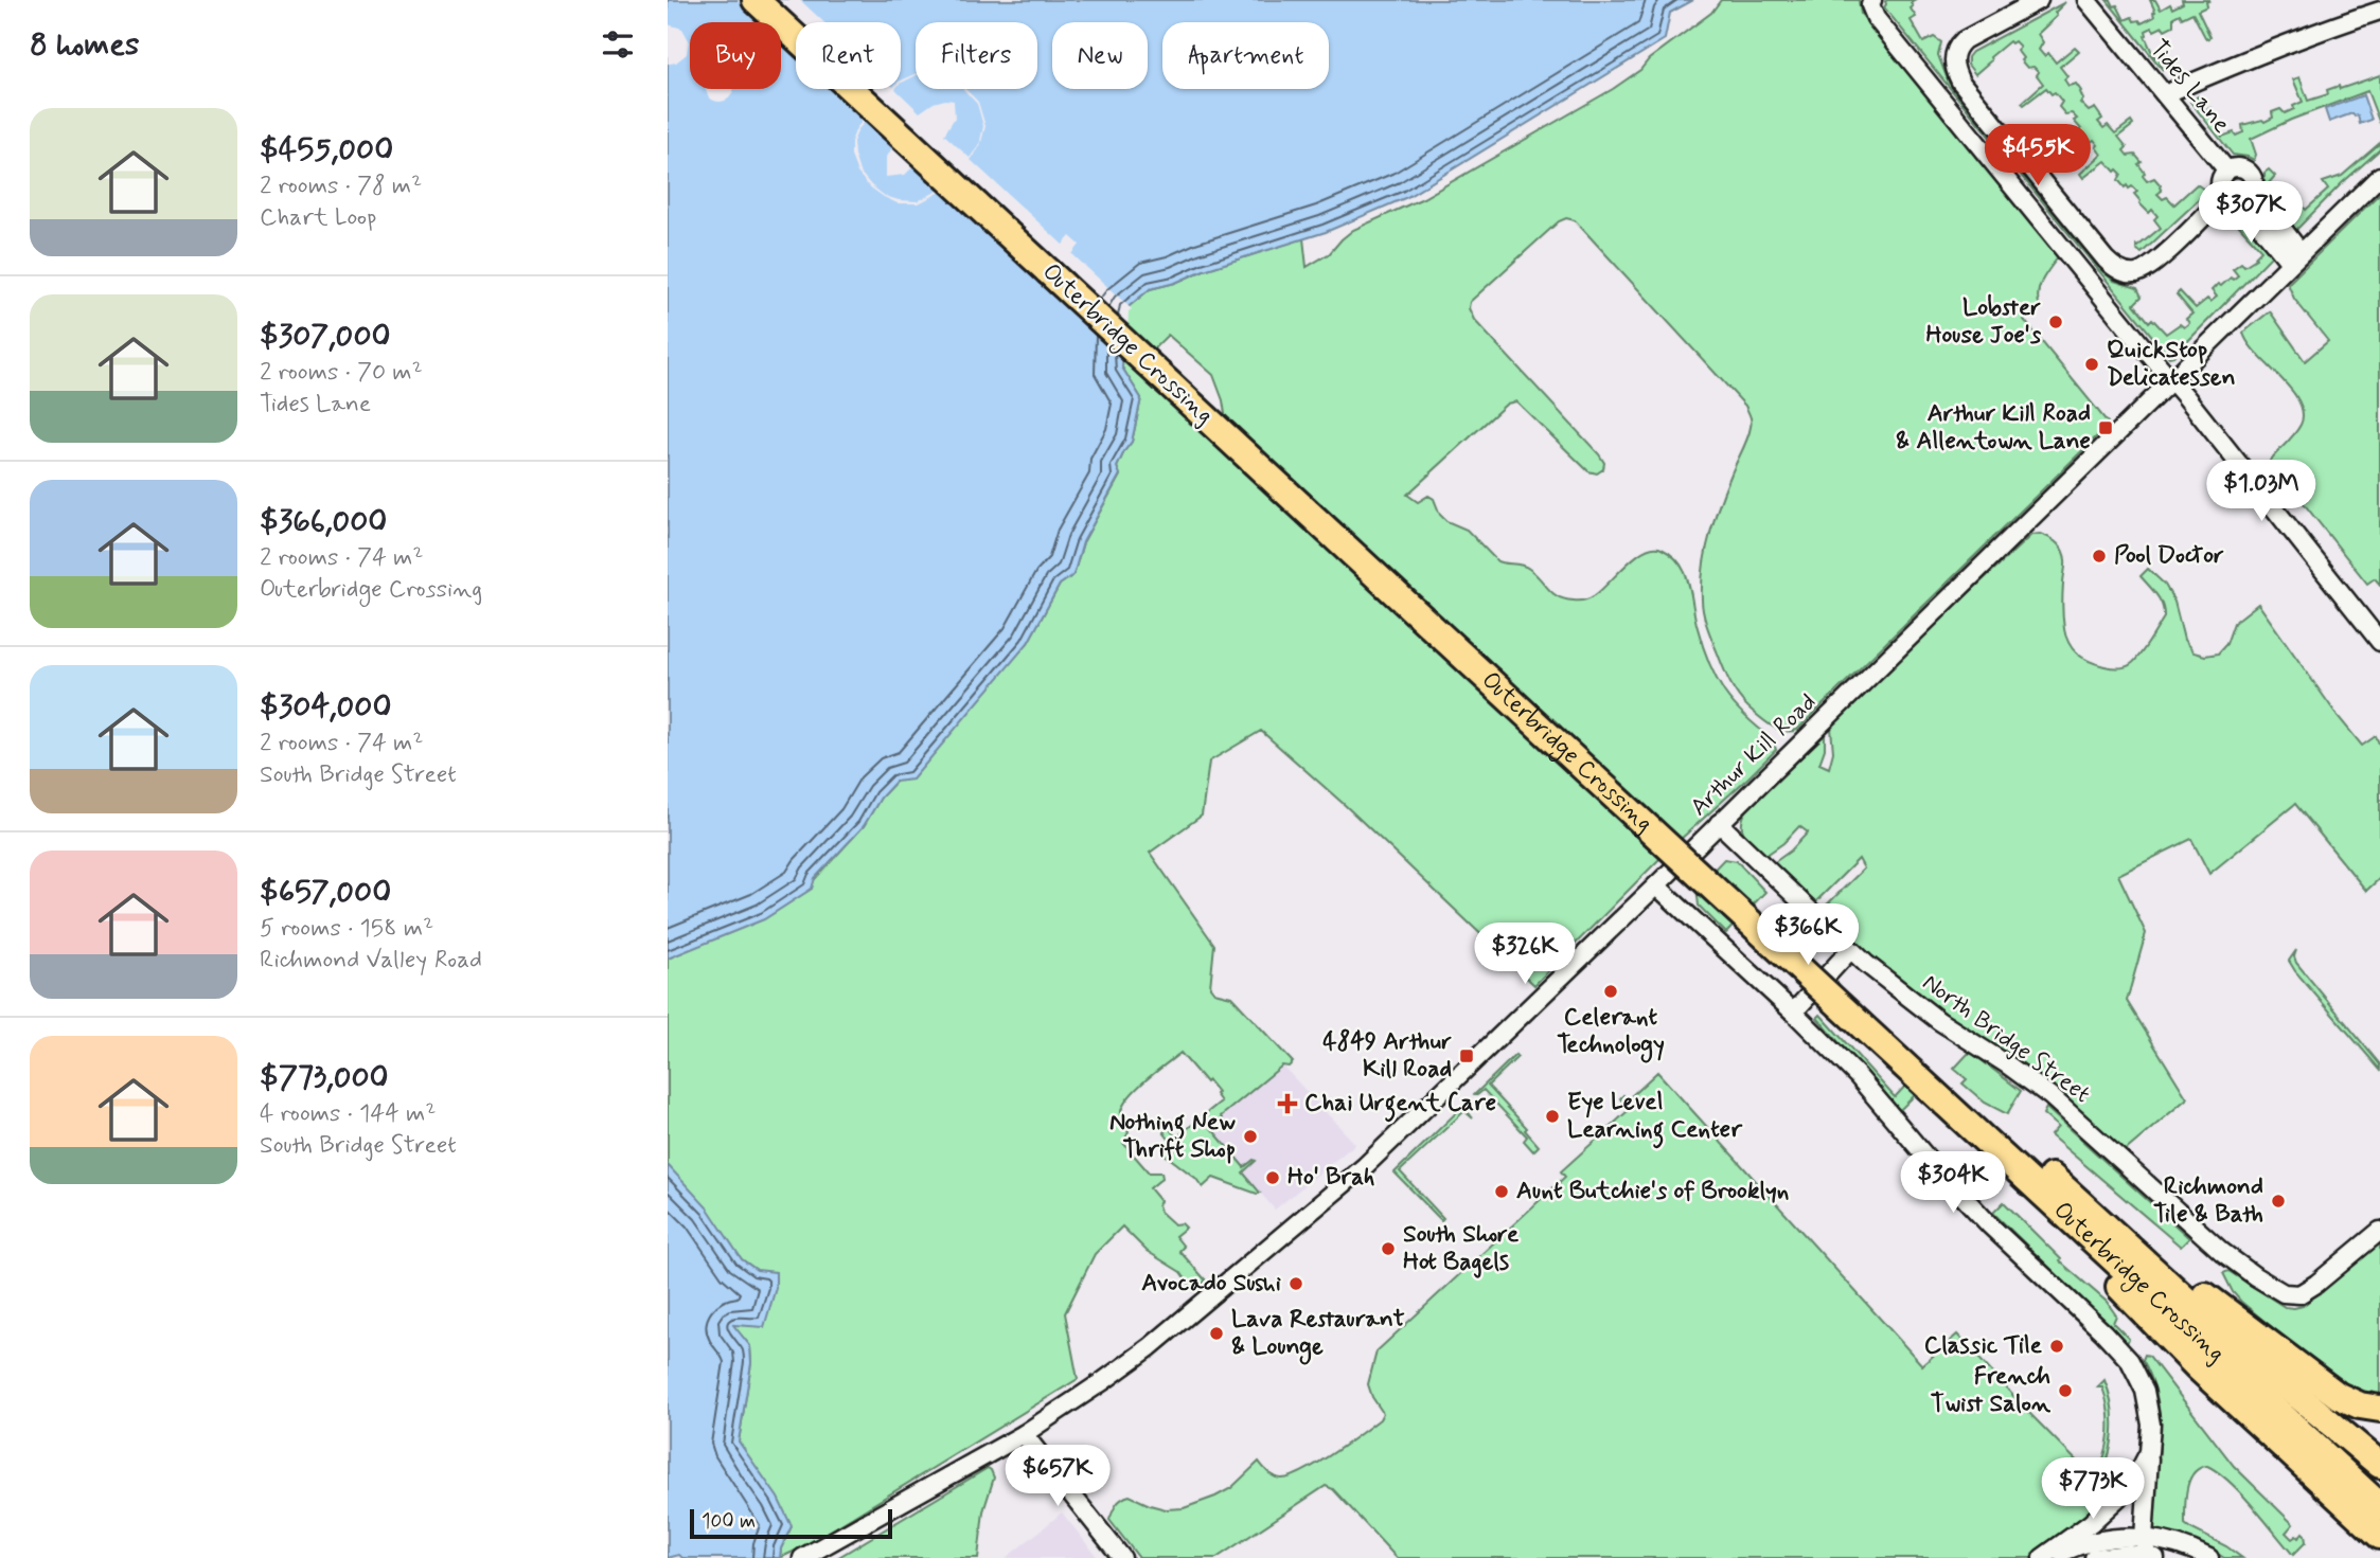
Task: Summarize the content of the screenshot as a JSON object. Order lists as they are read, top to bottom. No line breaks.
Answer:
{"streets":{"highway":["Outerbridge Crossing"],"street":["Tides Lane","Arthur Kill Road","North Bridge Street"]},"crossings":[["Tides Lane","Arthur Kill Road"],["Arthur Kill Road","North Bridge Street"]],"places":{"other":["Lobster House Joe's","QuickStop Delicatessen","Pool Doctor","Celerant Technology","Eye Level Learning Center","Nothing New Thrift Shop","Ho' Brah","Aunt Butchie's of Brooklyn","Richmond Tile & Bath","South Shore Hot Bagels","Avocado Sushi","Lava Restaurant & Lounge","Classic Tile","French Twist Salon"],"transit":["Arthur Kill Road & Allentown Lane","4849 Arthur Kill Road"],"health":["Chai Urgent Care"]},"scale_bar":"100 m","page":{"heading":"8 homes","chip":["Buy","Rent","Filters","New","Apartment"],"list":[{"name":"$455,000","note":"2 rooms · 78 m² · Chart Loop"},{"name":"$307,000","note":"2 rooms · 70 m² · Tides Lane"},{"name":"$366,000","note":"2 rooms · 74 m² · Outerbridge Crossing"},{"name":"$304,000","note":"2 rooms · 74 m² · South Bridge Street"},{"name":"$657,000","note":"5 rooms · 158 m² · Richmond Valley Road"},{"name":"$773,000","note":"4 rooms · 144 m² · South Bridge Street"}],"price":["$455K","$307K","$1.03M","$366K","$326K","$304K","$657K","$773K"],"scale":"100 m"}}
